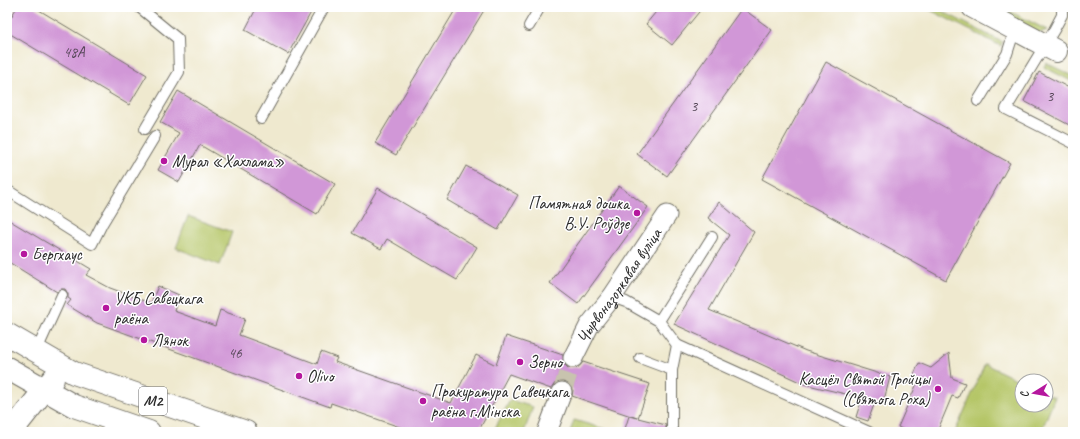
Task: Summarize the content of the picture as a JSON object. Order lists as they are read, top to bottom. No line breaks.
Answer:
{"streets":{"main road":["М2"],"street":["Чырвоназоркавая вуліца"]},"places":["Мурал «Хахлама»","Памятная дошка В.У. Роўдзе","Бергхаус","УКБ Савецкага раёна","Лянок","Зерно","Olivo","Касцёл Святой Тройцы (Святога Роха)","Пракуратура Савецкага раёна г.Мінска"],"house_numbers":["48А","3","3","46"],"north":"left"}
